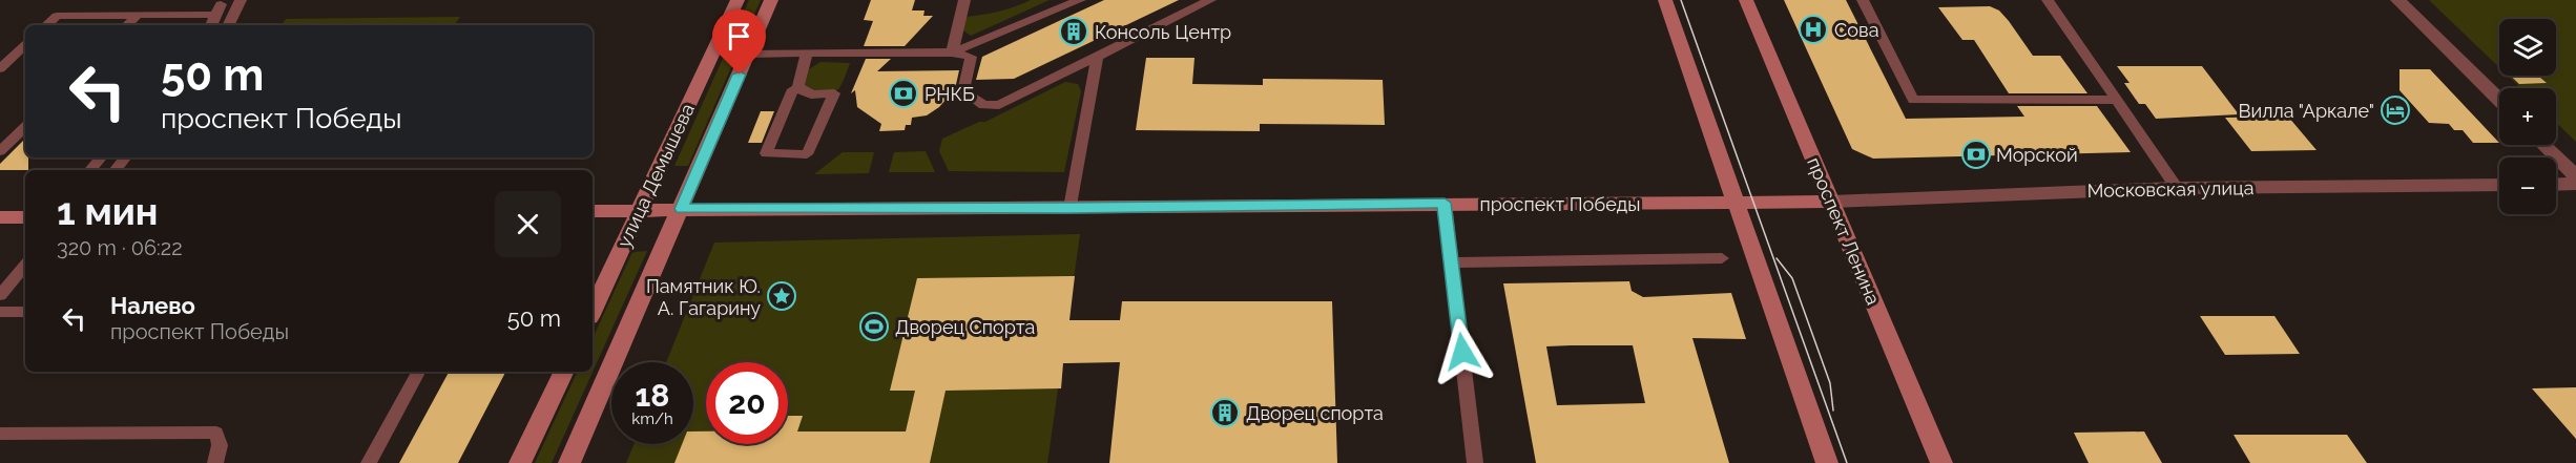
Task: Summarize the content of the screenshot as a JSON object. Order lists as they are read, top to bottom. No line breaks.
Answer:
{"streets":{"street":["улица Демышева","Московская улица","проспект Победы","проспект Ленина"]},"crossings":[["улица Демышева","проспект Победы"],["Московская улица","проспект Победы"],["Московская улица","проспект Ленина"],["проспект Победы","проспект Ленина"]],"places":{"hospital":["Сова"],"building":["Консоль Центр","Дворец спорта"],"bank":["РНКБ","Морской"],"hotel":["Вилла \"Аркале\""],"place":["Памятник Ю. А. Гагарину"],"sports":["Дворец Спорта"]},"page":{"map_buttons":["+","−"],"turn":["50 m","проспект Победы"],"heading":["1 мин","320 m · 06:22"],"list":[{"name":"Налево","note":"проспект Победы","value":"50 m"}],"speed":"18 km/h","limit":"20"}}
